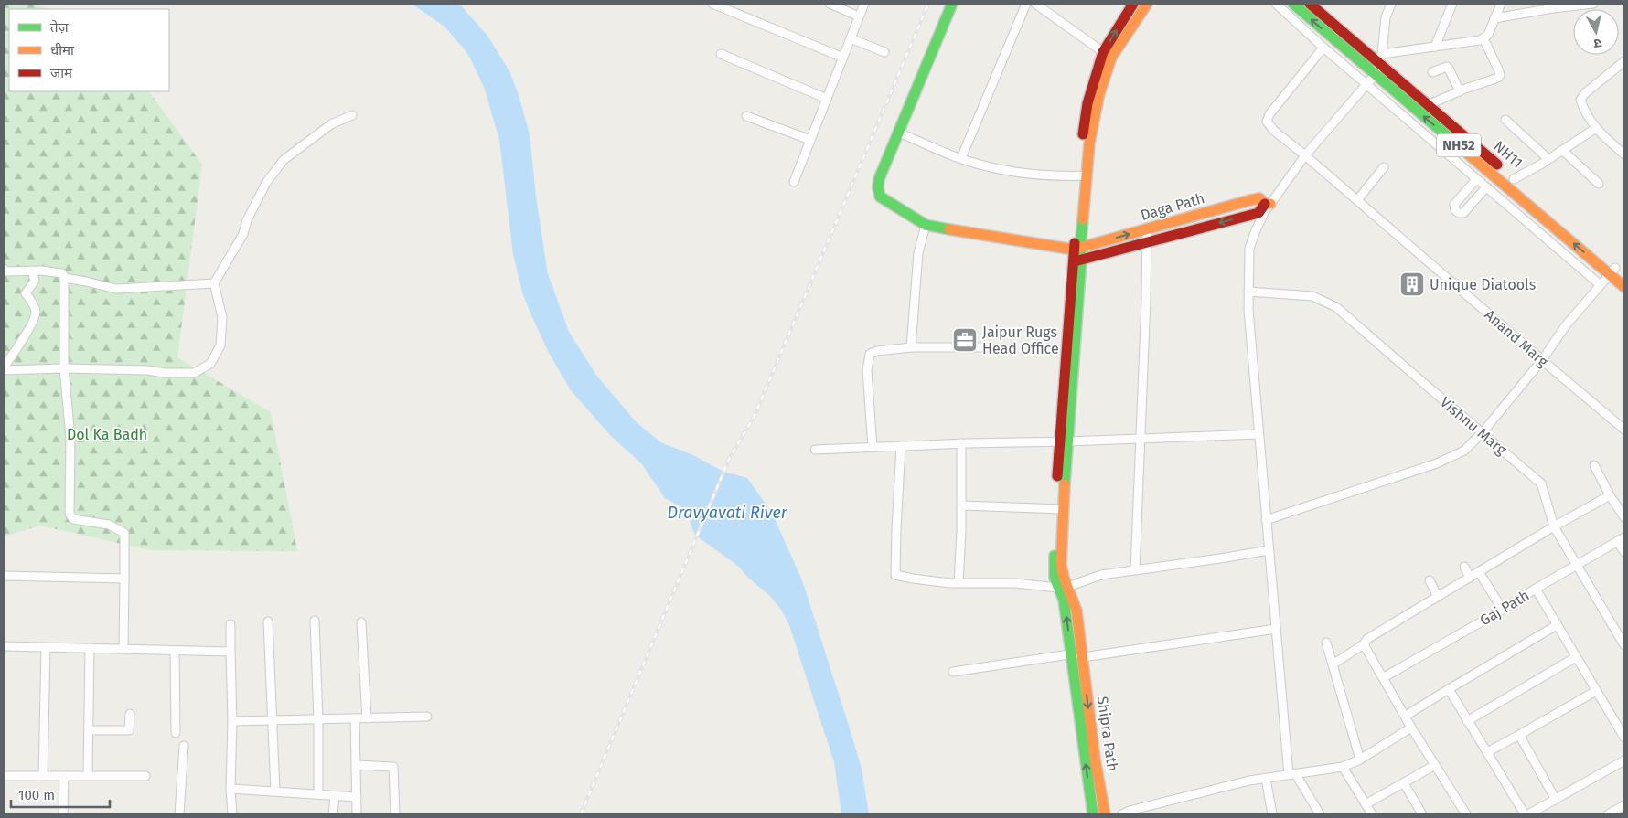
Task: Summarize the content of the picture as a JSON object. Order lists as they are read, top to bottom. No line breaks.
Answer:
{"streets":{"main road":["NH52","NH11","Daga Path","Shipra Path"],"street":["Anand Marg","Vishnu Marg","Gaj Path"]},"crossings":[["NH52","NH11"],["Vishnu Marg","Gaj Path"]],"water":["Dravyavati River"],"parks":["Dol Ka Badh"],"places":{"building":["Unique Diatools"],"office":["Jaipur Rugs Head Office"]},"legend":["तेज़","धीमा","जाम"],"scale_bar":"100 m","north":"bottom"}
